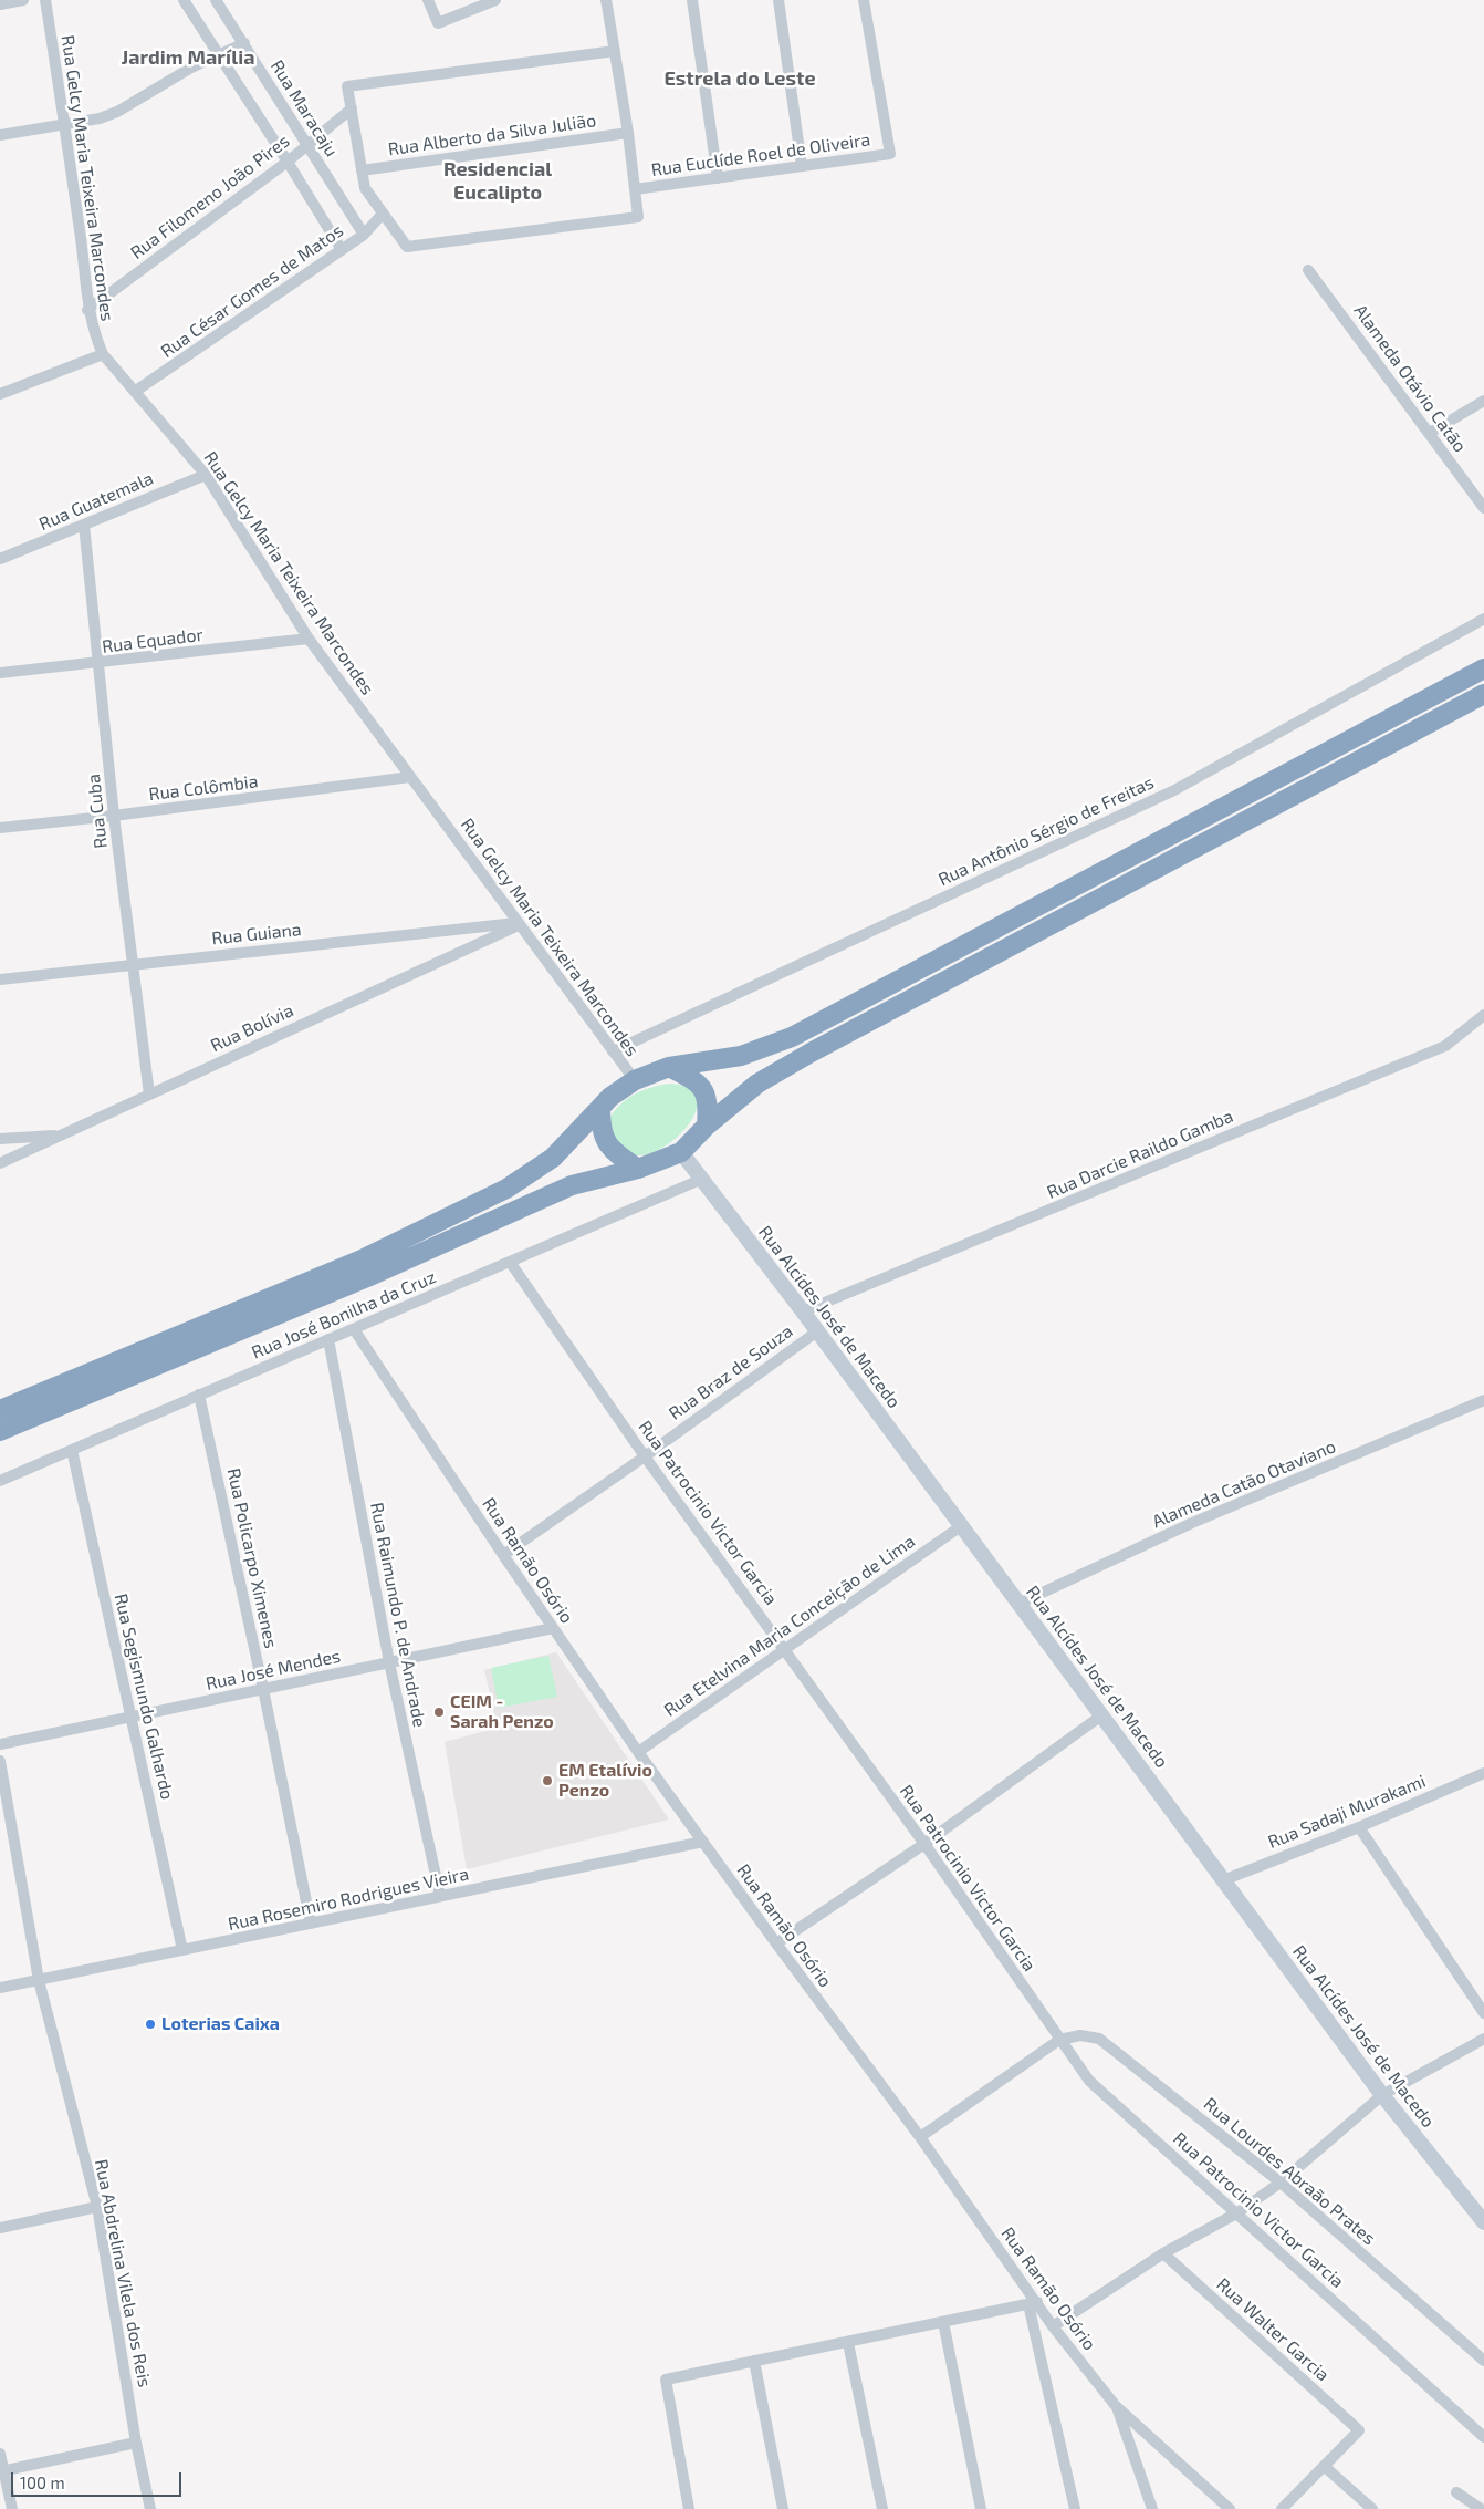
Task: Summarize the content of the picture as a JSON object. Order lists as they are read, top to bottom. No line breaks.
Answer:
{"streets":{"street":["Rua Maracaju","Rua Alberto da Silva Julião","Rua Euclíde Roel de Oliveira","Rua Gelcy Maria Teixeira Marcondes","Rua Filomeno João Pires","Rua César Gomes de Matos","Alameda Otávio Catão","Rua Guatemala","Rua Equador","Rua Colômbia","Rua Cuba","Rua Antônio Sérgio de Freitas","Rua Guiana","Rua Bolívia","Rua Darcie Raildo Gamba","Rua José Bonilha da Cruz","Rua Alcídes José de Macedo","Rua Braz de Souza","Alameda Catão Otaviano","Rua Patrocinio Victor Garcia","Rua Policarpo Ximenes","Rua Ramão Osório","Rua Raimundo P. de Andrade","Rua Etelvina Maria Conceição de Lima","Rua José Mendes","Rua Segismundo Galhardo","Rua Sadaji Murakami","Rua Rosemiro Rodrigues Vieira","Rua Lourdes Abraão Prates","Rua Abdrelina Vilela dos Reis","Rua Walter Garcia"]},"crossings":[["Rua Maracaju","Rua Filomeno João Pires"],["Rua Maracaju","Rua César Gomes de Matos"],["Rua Gelcy Maria Teixeira Marcondes","Rua Filomeno João Pires"],["Rua Gelcy Maria Teixeira Marcondes","Rua César Gomes de Matos"],["Rua Gelcy Maria Teixeira Marcondes","Rua Guatemala"],["Rua Gelcy Maria Teixeira Marcondes","Rua Equador"],["Rua Gelcy Maria Teixeira Marcondes","Rua Colômbia"],["Rua Gelcy Maria Teixeira Marcondes","Rua Antônio Sérgio de Freitas"],["Rua Gelcy Maria Teixeira Marcondes","Rua Guiana"],["Rua Gelcy Maria Teixeira Marcondes","Rua Bolívia"],["Rua Gelcy Maria Teixeira Marcondes","Rua Alcídes José de Macedo"],["Rua Guatemala","Rua Cuba"],["Rua Equador","Rua Cuba"],["Rua Colômbia","Rua Cuba"],["Rua Cuba","Rua Guiana"],["Rua Cuba","Rua Bolívia"],["Rua Guiana","Rua Bolívia"],["Rua Darcie Raildo Gamba","Rua Alcídes José de Macedo"],["Rua José Bonilha da Cruz","Rua Alcídes José de Macedo"],["Rua José Bonilha da Cruz","Rua Patrocinio Victor Garcia"],["Rua José Bonilha da Cruz","Rua Policarpo Ximenes"],["Rua José Bonilha da Cruz","Rua Ramão Osório"],["Rua José Bonilha da Cruz","Rua Raimundo P. de Andrade"],["Rua José Bonilha da Cruz","Rua Segismundo Galhardo"],["Rua Alcídes José de Macedo","Rua Braz de Souza"],["Rua Alcídes José de Macedo","Alameda Catão Otaviano"],["Rua Alcídes José de Macedo","Rua Etelvina Maria Conceição de Lima"],["Rua Alcídes José de Macedo","Rua Sadaji Murakami"],["Rua Braz de Souza","Rua Patrocinio Victor Garcia"],["Rua Braz de Souza","Rua Ramão Osório"],["Rua Patrocinio Victor Garcia","Rua Etelvina Maria Conceição de Lima"],["Rua Patrocinio Victor Garcia","Rua Lourdes Abraão Prates"],["Rua Policarpo Ximenes","Rua José Mendes"],["Rua Policarpo Ximenes","Rua Rosemiro Rodrigues Vieira"],["Rua Ramão Osório","Rua Etelvina Maria Conceição de Lima"],["Rua Ramão Osório","Rua José Mendes"],["Rua Ramão Osório","Rua Rosemiro Rodrigues Vieira"],["Rua Raimundo P. de Andrade","Rua José Mendes"],["Rua Raimundo P. de Andrade","Rua Rosemiro Rodrigues Vieira"],["Rua José Mendes","Rua Segismundo Galhardo"],["Rua Segismundo Galhardo","Rua Rosemiro Rodrigues Vieira"],["Rua Rosemiro Rodrigues Vieira","Rua Abdrelina Vilela dos Reis"]],"districts":["Jardim Marília","Estrela do Leste","Residencial Eucalipto"],"places":["CEIM - Sarah Penzo","EM Etalívio Penzo","Loterias Caixa"],"scale_bar":"100 m"}
